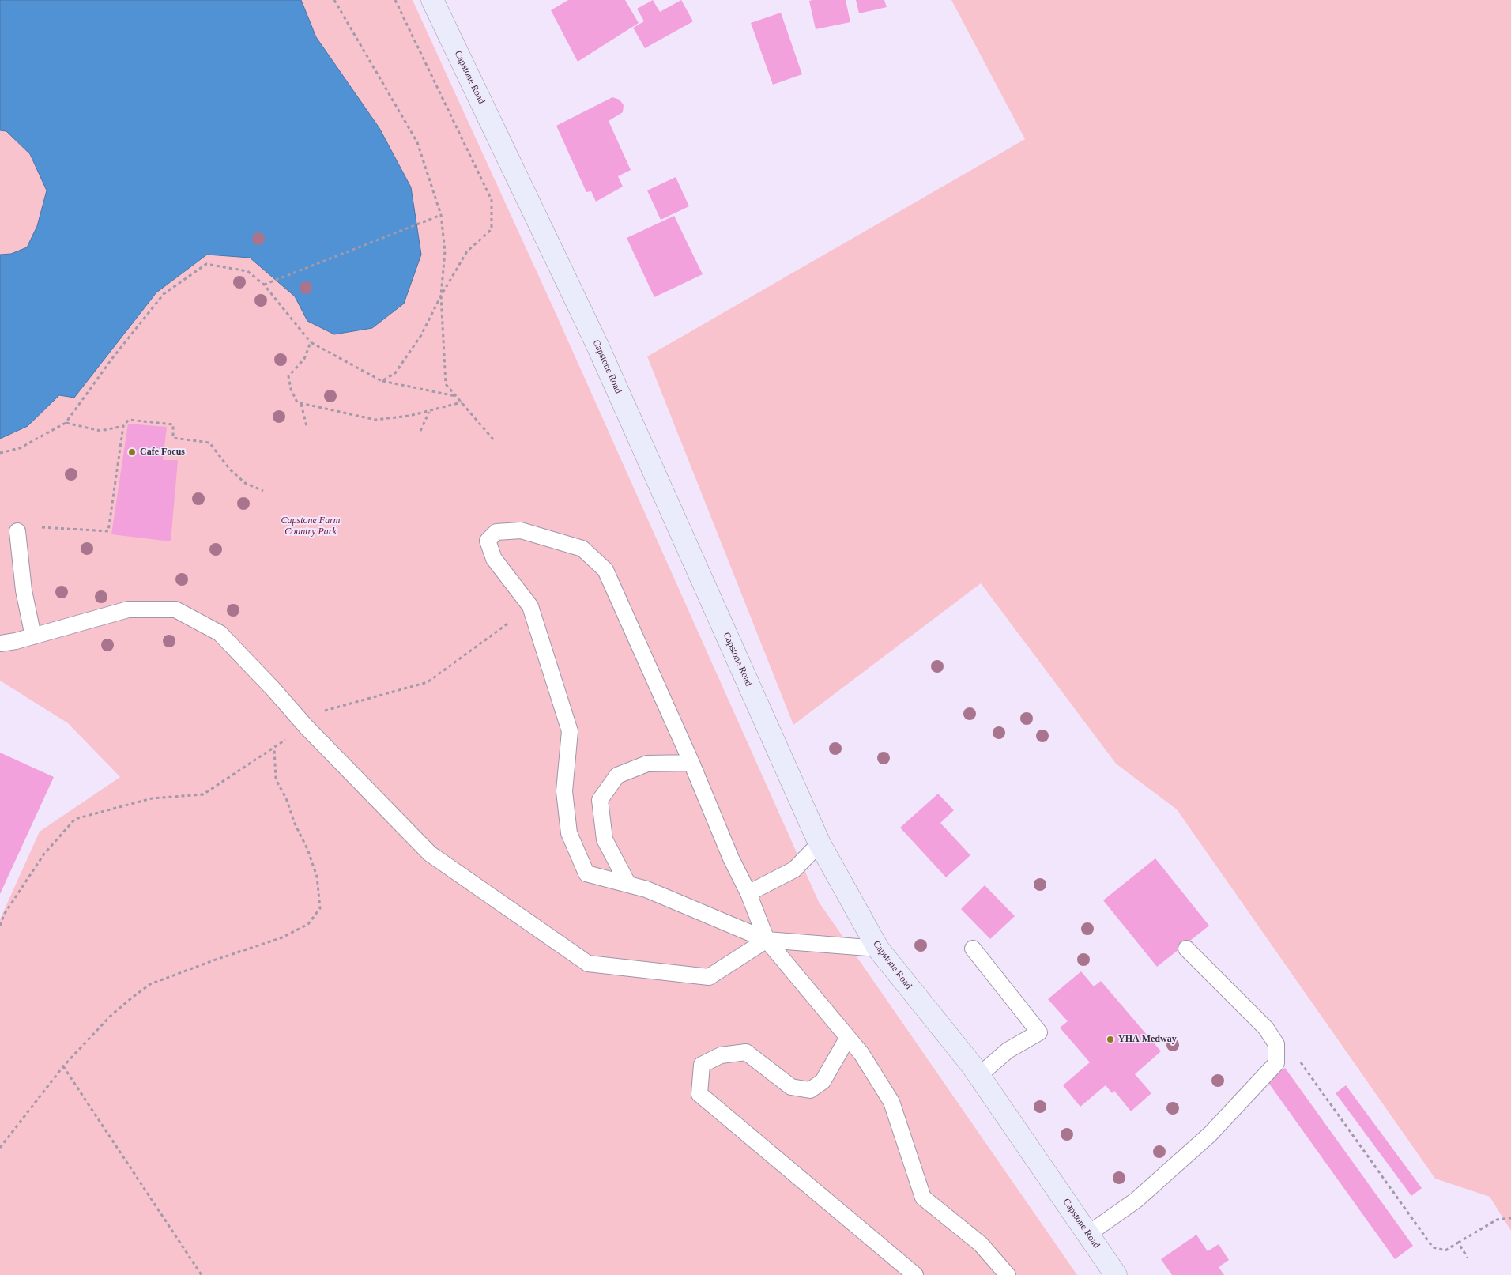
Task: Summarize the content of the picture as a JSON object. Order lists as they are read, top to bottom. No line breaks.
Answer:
{"streets":{"street":["Capstone Road"]},"parks":["Capstone Farm Country Park"],"places":["Cafe Focus","YHA Medway"]}
